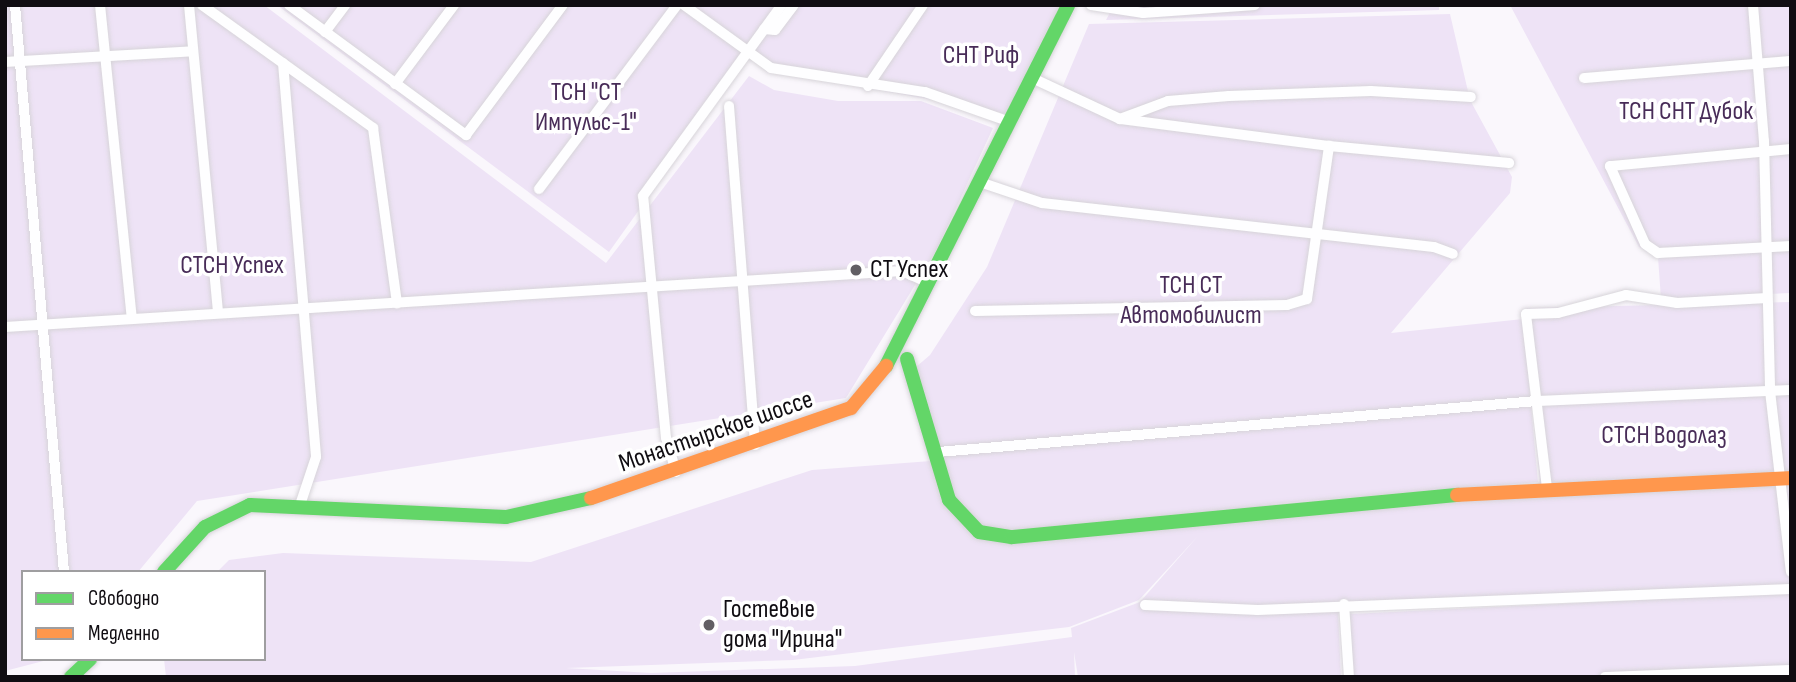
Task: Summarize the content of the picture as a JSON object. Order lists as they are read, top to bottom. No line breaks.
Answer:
{"streets":{"main road":["Монастырское шоссе"]},"parks":["СНТ Риф","ТСН \"СТ Импульс-1\"","ТСН СНТ Дубок","СТСН Успех","ТСН СТ Автомобилист","СТСН Водолаз"],"places":["СТ Успех","Гостевые дома \"Ирина\""],"legend":["Свободно","Медленно"]}
